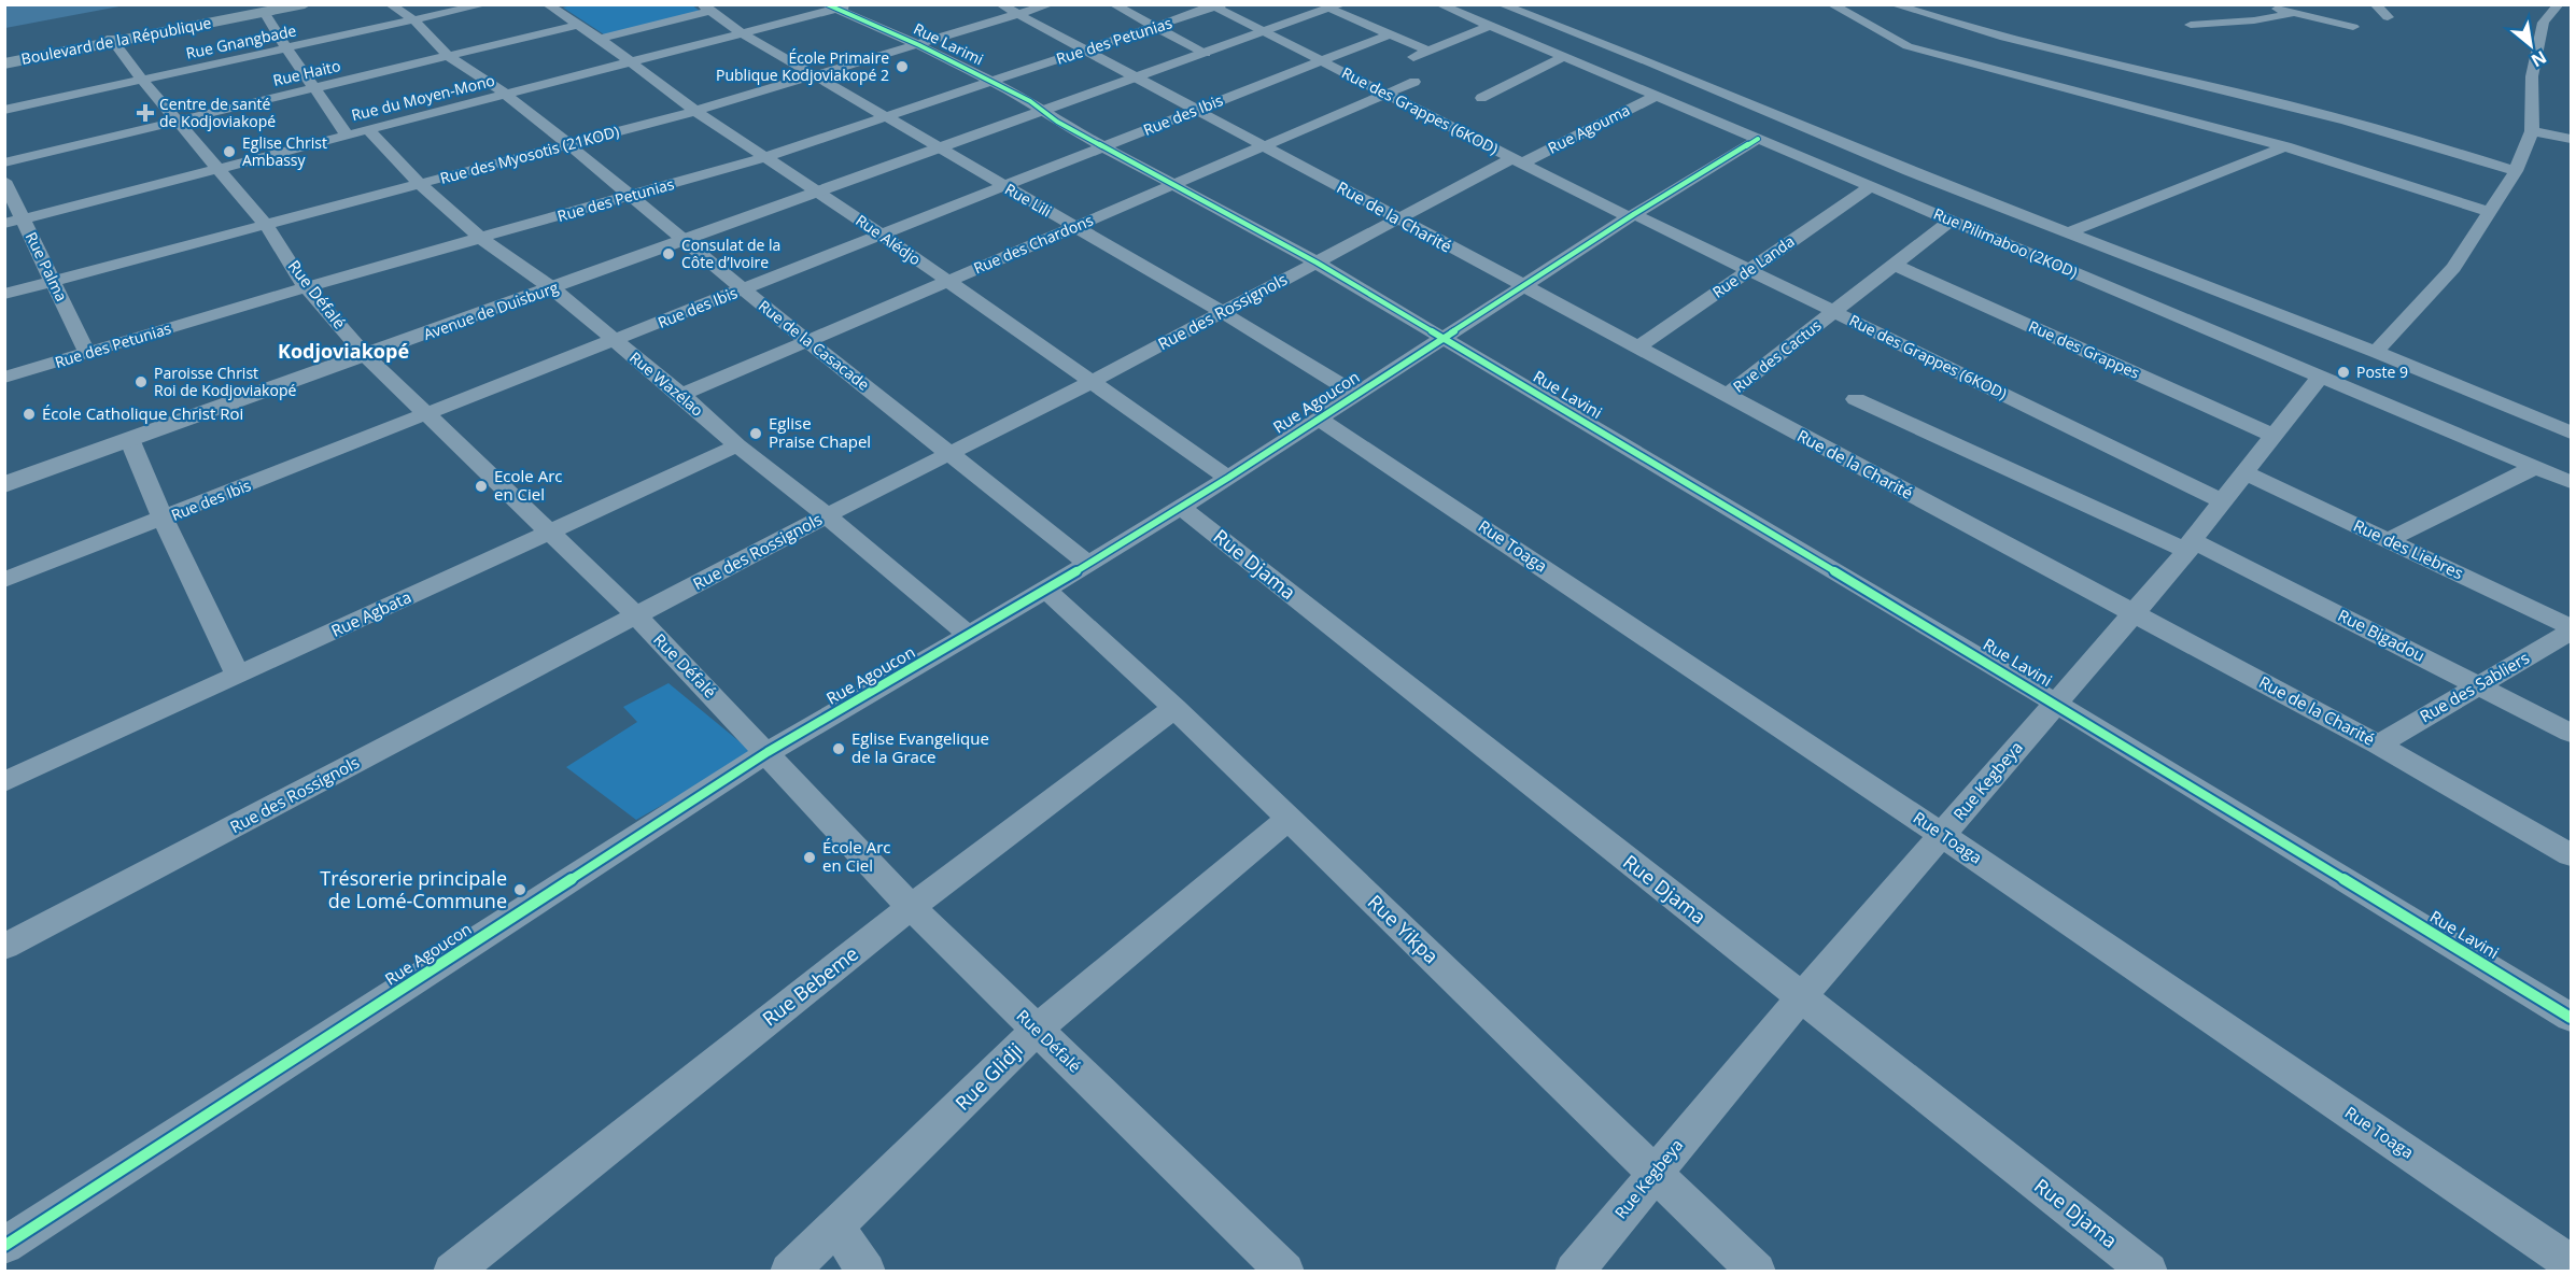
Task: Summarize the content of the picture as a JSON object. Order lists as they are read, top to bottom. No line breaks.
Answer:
{"streets":{"highway":["Boulevard de la République"],"street":["Rue des Petunias","Rue Gnangbade","Rue Larimi","Rue Haito","Rue du Moyen-Mono","Rue des Grappes (6KOD)","Rue des Ibis","Rue Agouma","Rue des Myosotis (21KOD)","Rue Lili","Rue de la Charité","Rue Alédjo","Rue Pilimaboo (2KOD)","Rue des Chardons","Rue Palma","Rue de Landa","Rue Défalé","Avenue de Duisburg","Rue des Rossignols","Rue de la Casacade","Rue des Grappes","Rue des Cactus","Rue Wazélao","Rue Lavini","Rue Agoucon","Rue Toaga","Rue des Liebres","Rue Djama","Rue Agbata","Rue Bigadou","Rue des Sabliers","Rue Kegbeya","Rue Yikpa","Rue Bebeme","Rue Glidji"]},"crossings":[["Boulevard de la République","Rue Défalé"],["Rue des Petunias","Rue Larimi"],["Rue des Petunias","Rue des Grappes (6KOD)"],["Rue des Petunias","Rue Lili"],["Rue des Petunias","Rue de la Charité"],["Rue des Petunias","Rue Alédjo"],["Rue des Petunias","Rue Palma"],["Rue des Petunias","Rue Défalé"],["Rue des Petunias","Rue de la Casacade"],["Rue des Petunias","Rue Wazélao"],["Rue Gnangbade","Rue Défalé"],["Rue Gnangbade","Rue de la Casacade"],["Rue Larimi","Rue du Moyen-Mono"],["Rue Larimi","Rue des Ibis"],["Rue Larimi","Rue des Myosotis (21KOD)"],["Rue Larimi","Rue des Chardons"],["Rue Larimi","Avenue de Duisburg"],["Rue Larimi","Rue des Rossignols"],["Rue Larimi","Rue Lavini"],["Rue Haito","Rue Alédjo"],["Rue Haito","Rue Défalé"],["Rue Haito","Rue de la Casacade"],["Rue du Moyen-Mono","Rue Lili"],["Rue du Moyen-Mono","Rue Alédjo"],["Rue du Moyen-Mono","Rue Palma"],["Rue du Moyen-Mono","Rue Défalé"],["Rue du Moyen-Mono","Rue de la Casacade"],["Rue du Moyen-Mono","Rue Wazélao"],["Rue des Grappes (6KOD)","Rue des Ibis"],["Rue des Grappes (6KOD)","Rue Agouma"],["Rue des Grappes (6KOD)","Rue des Chardons"],["Rue des Grappes (6KOD)","Rue de Landa"],["Rue des Grappes (6KOD)","Avenue de Duisburg"],["Rue des Grappes (6KOD)","Rue des Rossignols"],["Rue des Grappes (6KOD)","Rue des Cactus"],["Rue des Grappes (6KOD)","Rue Agoucon"],["Rue des Grappes (6KOD)","Rue Kegbeya"],["Rue des Ibis","Rue Lili"],["Rue des Ibis","Rue de la Charité"],["Rue des Ibis","Rue Alédjo"],["Rue des Ibis","Rue Défalé"],["Rue des Ibis","Rue de la Casacade"],["Rue des Ibis","Rue Wazélao"],["Rue Agouma","Rue Pilimaboo (2KOD)"],["Rue Agouma","Rue des Rossignols"],["Rue des Myosotis (21KOD)","Rue Lili"],["Rue des Myosotis (21KOD)","Rue de la Charité"],["Rue des Myosotis (21KOD)","Rue Alédjo"],["Rue des Myosotis (21KOD)","Rue Palma"],["Rue des Myosotis (21KOD)","Rue Défalé"],["Rue des Myosotis (21KOD)","Rue de la Casacade"],["Rue des Myosotis (21KOD)","Rue Wazélao"],["Rue Lili","Rue des Chardons"],["Rue Lili","Avenue de Duisburg"],["Rue Lili","Rue des Rossignols"],["Rue Lili","Rue Agoucon"],["Rue de la Charité","Rue des Chardons"],["Rue de la Charité","Rue de Landa"],["Rue de la Charité","Avenue de Duisburg"],["Rue de la Charité","Rue des Rossignols"],["Rue de la Charité","Rue des Cactus"],["Rue de la Charité","Rue Agoucon"],["Rue de la Charité","Rue des Sabliers"],["Rue de la Charité","Rue Kegbeya"],["Rue Alédjo","Rue des Chardons"],["Rue Alédjo","Avenue de Duisburg"],["Rue Alédjo","Rue des Rossignols"],["Rue Alédjo","Rue Agoucon"],["Rue Pilimaboo (2KOD)","Rue de Landa"],["Rue Pilimaboo (2KOD)","Rue des Cactus"],["Rue Pilimaboo (2KOD)","Rue Agoucon"],["Rue Pilimaboo (2KOD)","Rue Kegbeya"],["Rue des Chardons","Rue de la Casacade"],["Rue des Chardons","Rue Wazélao"],["Rue Défalé","Avenue de Duisburg"],["Rue Défalé","Rue des Rossignols"],["Rue Défalé","Rue Agoucon"],["Rue Défalé","Rue Agbata"],["Rue Défalé","Rue Bebeme"],["Rue Défalé","Rue Glidji"],["Avenue de Duisburg","Rue de la Casacade"],["Avenue de Duisburg","Rue Wazélao"],["Rue des Rossignols","Rue de la Casacade"],["Rue des Rossignols","Rue Wazélao"],["Rue des Rossignols","Rue Lavini"],["Rue de la Casacade","Rue Agoucon"],["Rue des Grappes","Rue des Cactus"],["Rue des Grappes","Rue Kegbeya"],["Rue Wazélao","Rue Agoucon"],["Rue Wazélao","Rue Agbata"],["Rue Lavini","Rue Agoucon"],["Rue Lavini","Rue Kegbeya"],["Rue Agoucon","Rue Toaga"],["Rue Agoucon","Rue Djama"],["Rue Agoucon","Rue Yikpa"],["Rue Toaga","Rue Kegbeya"],["Rue des Liebres","Rue des Sabliers"],["Rue des Liebres","Rue Kegbeya"],["Rue Djama","Rue Kegbeya"],["Rue Bigadou","Rue des Sabliers"],["Rue Bigadou","Rue Kegbeya"],["Rue Kegbeya","Rue Yikpa"],["Rue Yikpa","Rue Bebeme"],["Rue Yikpa","Rue Glidji"]],"districts":["Kodjoviakopé"],"places":{"other":["École Primaire Publique Kodjoviakopé 2","Eglise Christ Ambassy","Consulat de la Côte d’Ivoire","Poste 9","Paroisse Christ Roi de Kodjoviakopé","École Catholique Christ Roi","Eglise Praise Chapel","Ecole Arc en Ciel","Eglise Evangelique de la Grace","École Arc en Ciel","Trésorerie principale de Lomé-Commune"],"health":["Centre de santé de Kodjoviakopé"]},"north":"bottom right"}
